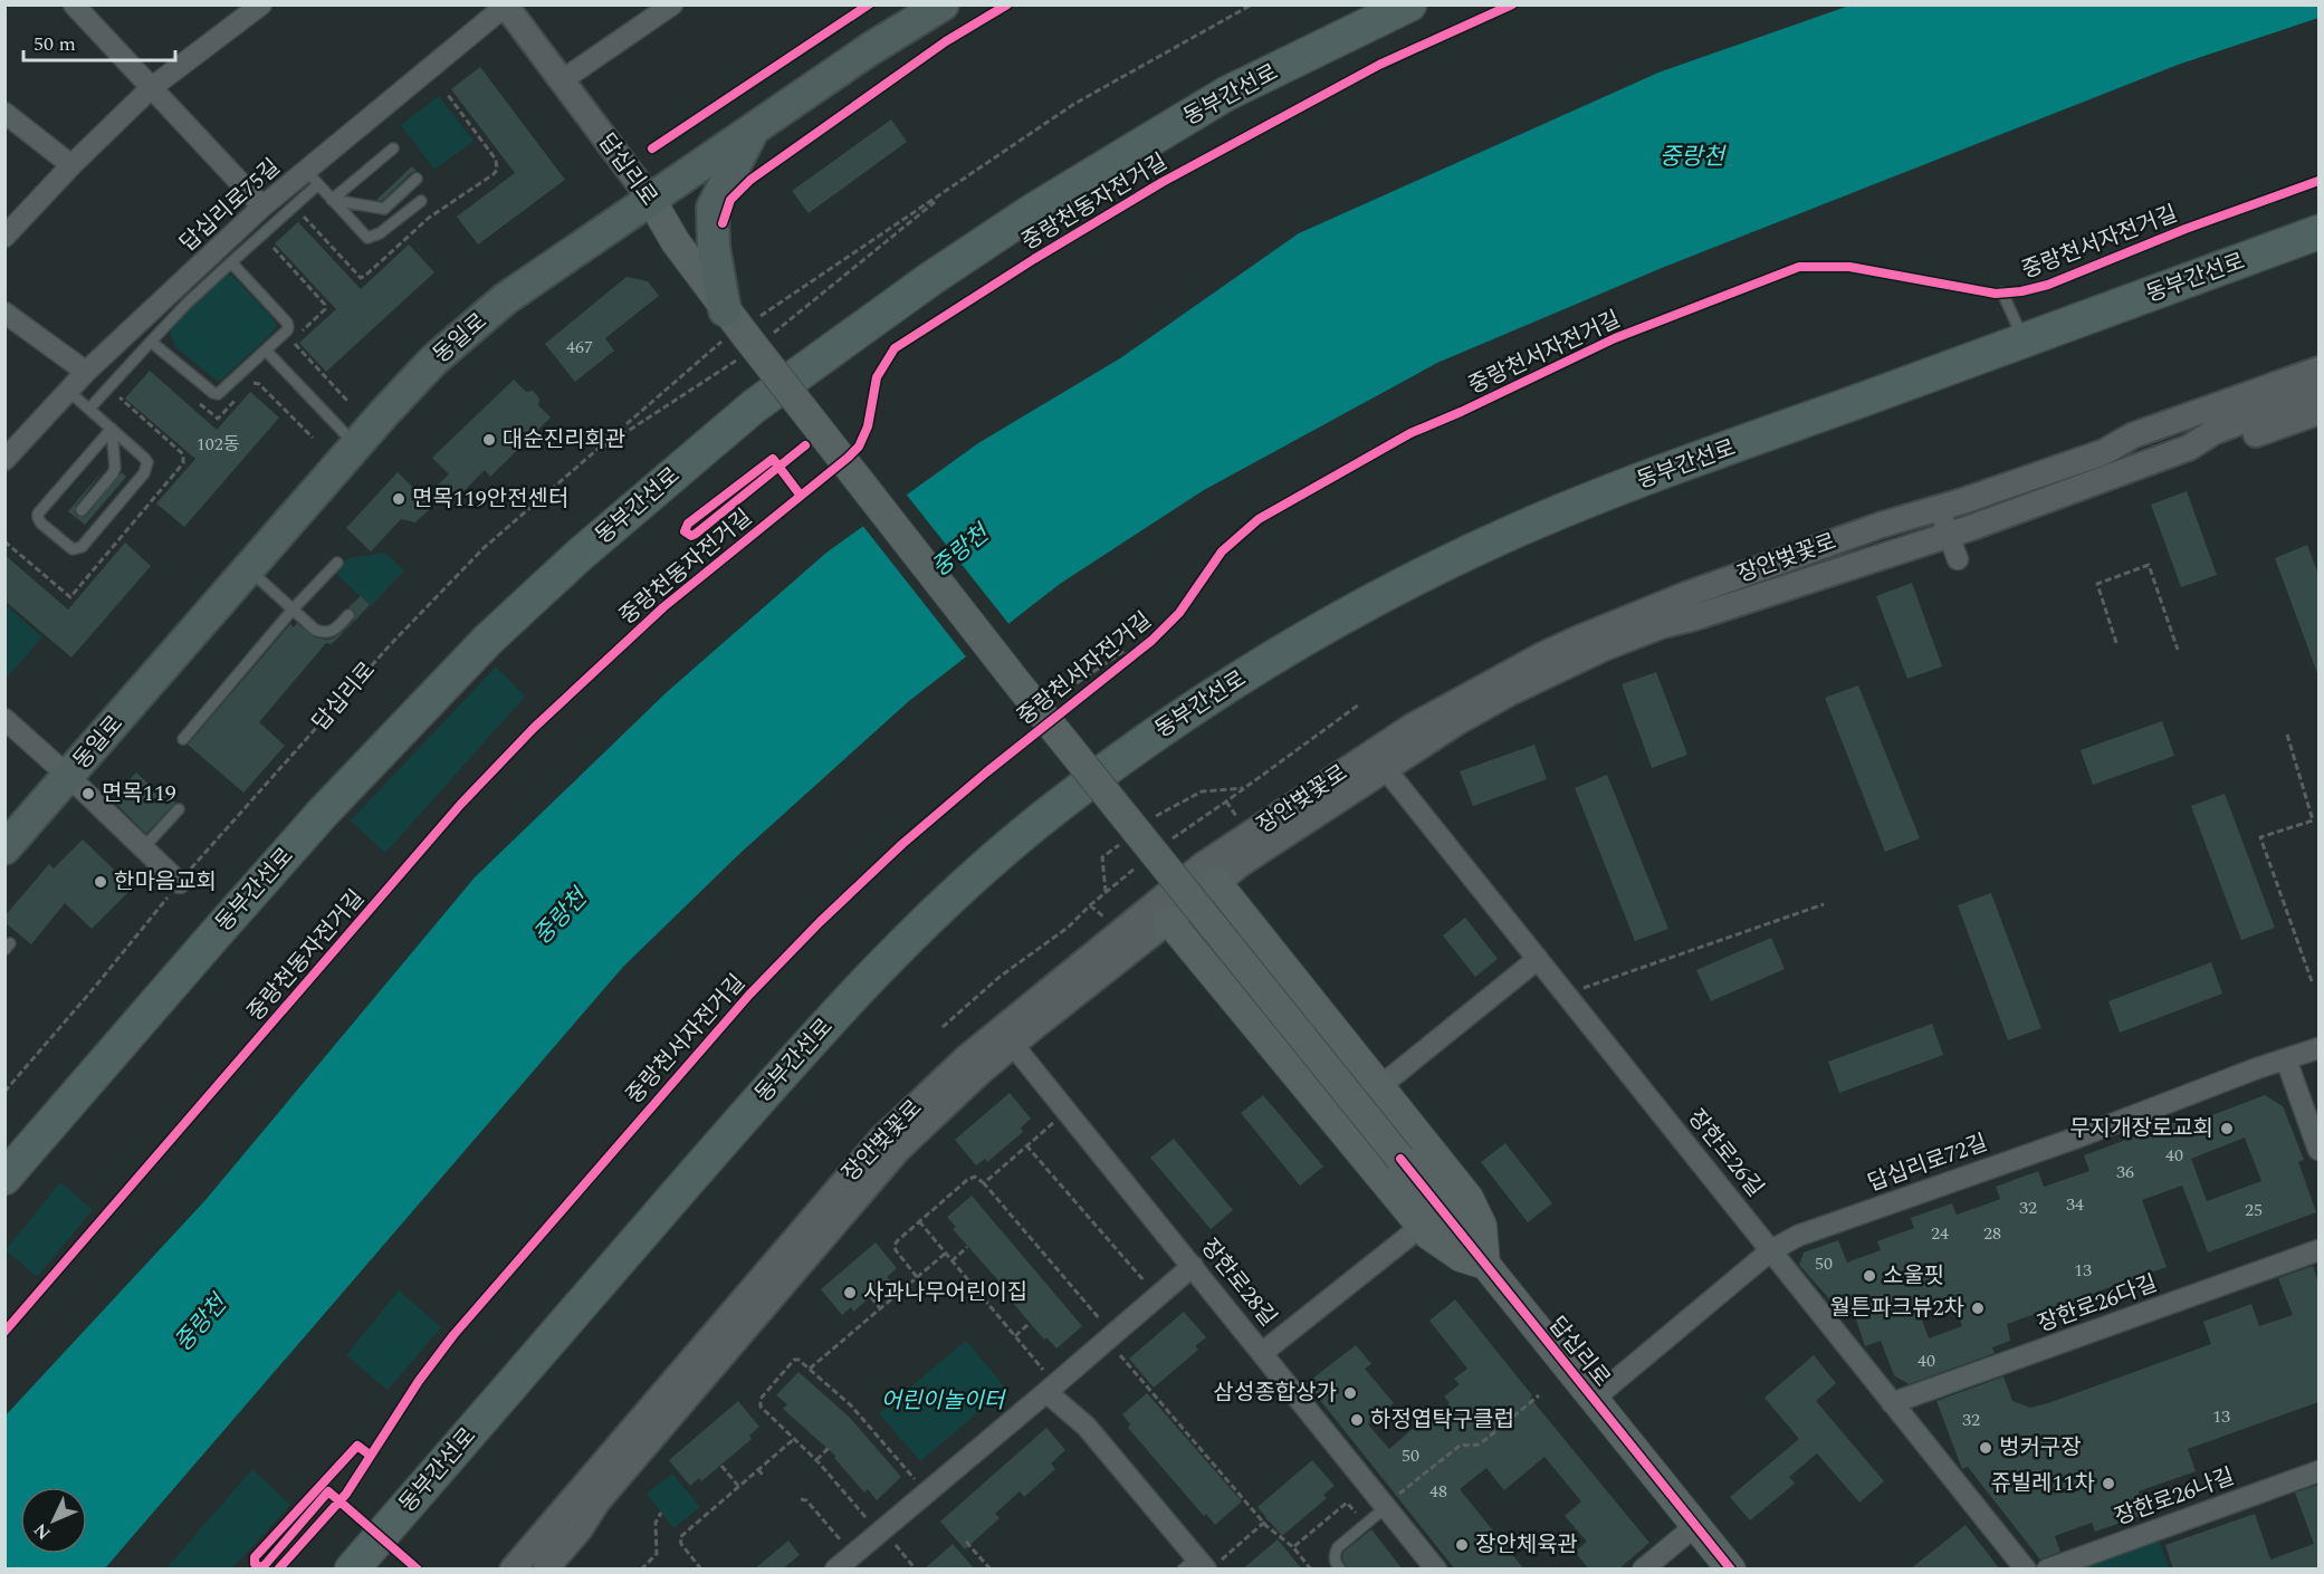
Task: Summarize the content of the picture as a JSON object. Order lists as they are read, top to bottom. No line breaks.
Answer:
{"streets":{"highway":["동부간선로"],"main road":["답십리로","동일로"],"street":["답십리로75길","장안벚꽃로","장한로26길","답십리로72길","장한로28길","장한로26다길","장한로26나길"],"cycle path":["중랑천동자전거길","중랑천서자전거길"]},"crossings":[["답십리로","답십리로75길"],["답십리로","동일로"],["답십리로","답십리로72길"],["장안벚꽃로","장한로26길"],["장안벚꽃로","장한로28길"],["장한로26길","답십리로72길"],["장한로26길","장한로26다길"]],"water":["중랑천"],"parks":["어린이놀이터"],"places":["대순진리회관","면목119안전센터","면목119","한마음교회","무지개장로교회","소울핏","사과나무어린이집","월튼파크뷰2차","삼성종합상가","하정엽탁구클럽","벙커구장","쥬빌레11차","장안체육관"],"house_numbers":["467","102동","40","36","34","32","25","24","28","50","13","40","13","32","50","48"],"scale_bar":"50 m","north":"bottom left"}
